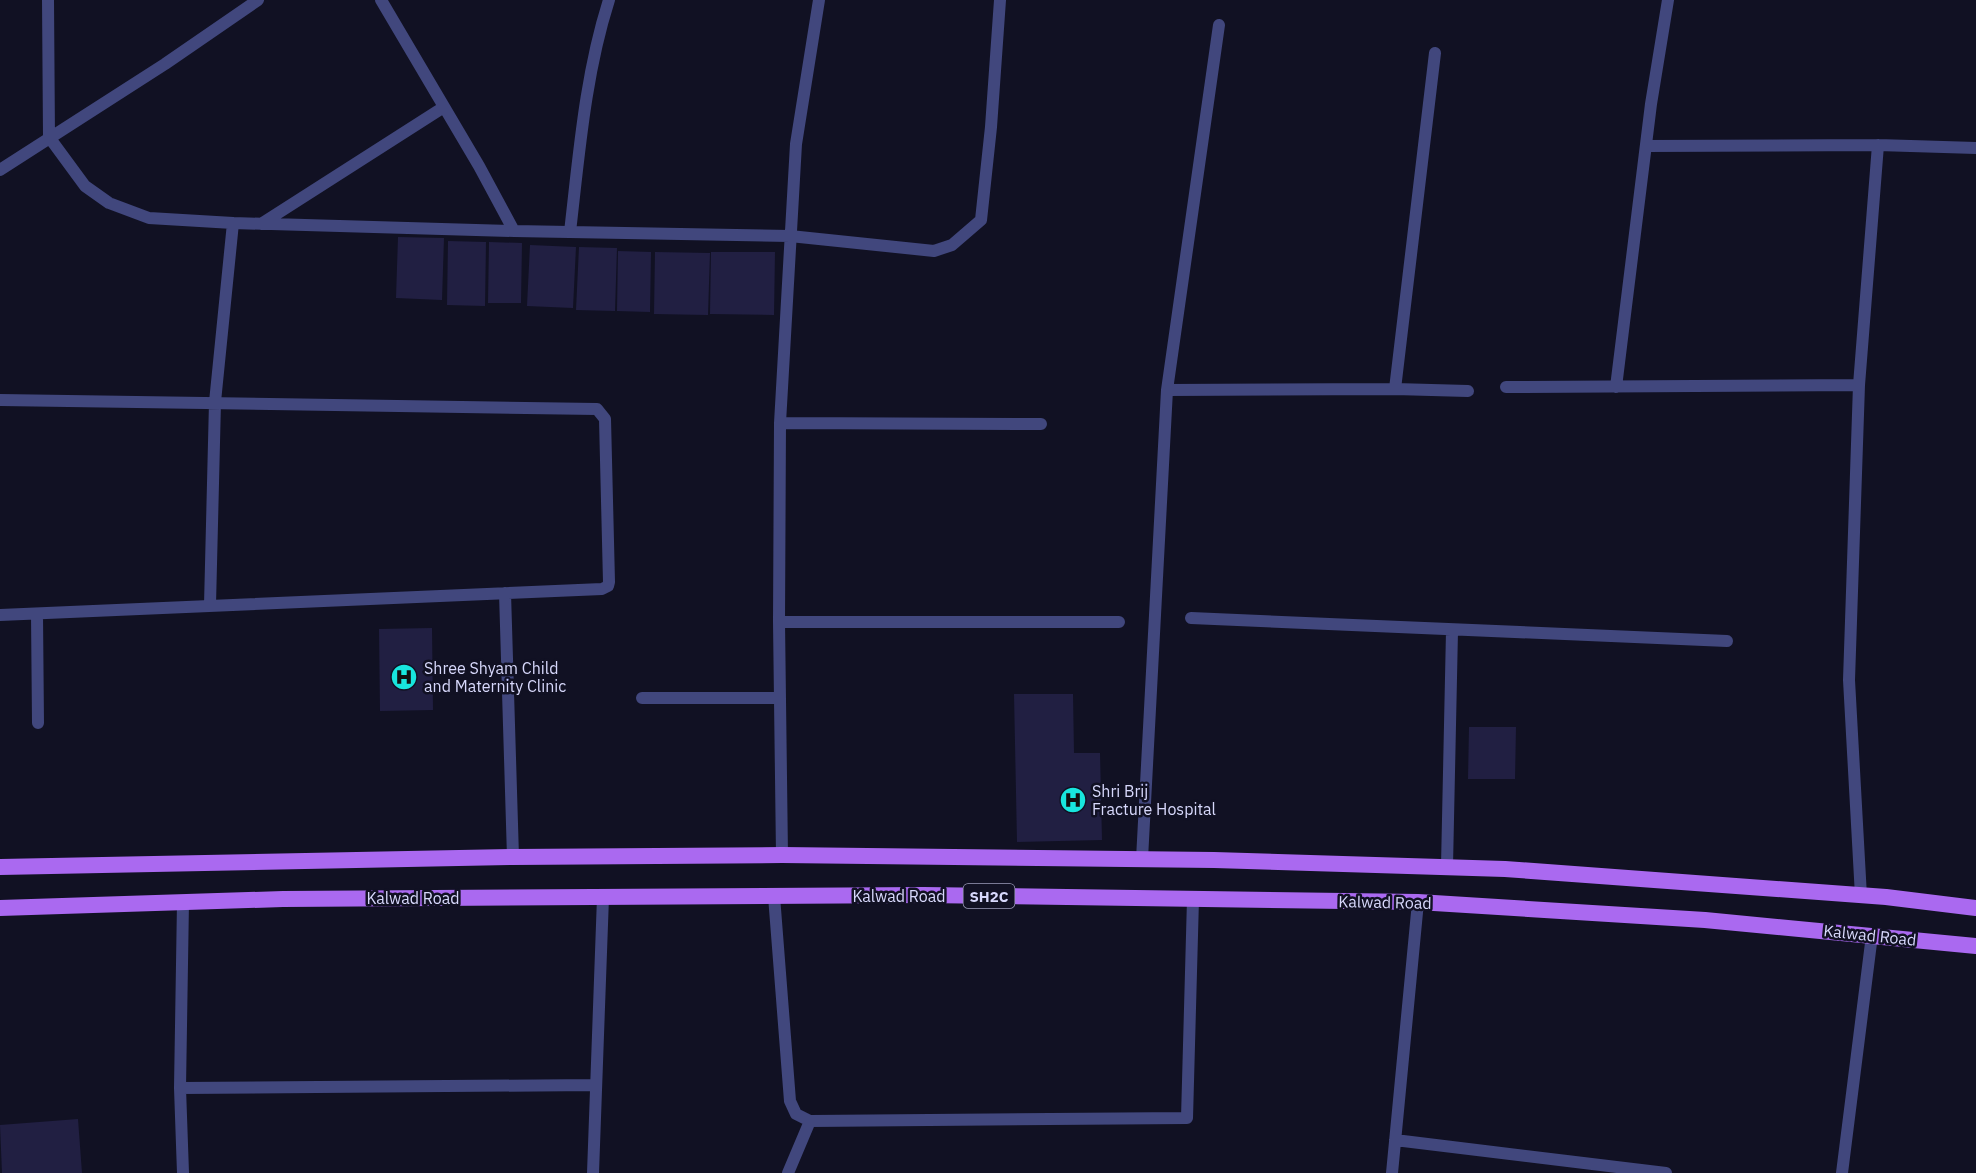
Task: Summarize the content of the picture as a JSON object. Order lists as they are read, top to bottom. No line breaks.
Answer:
{"streets":{"main road":["Kalwad Road","SH2C"]},"places":{"hospital":["Shree Shyam Child and Maternity Clinic","Shri Brij Fracture Hospital"]}}
